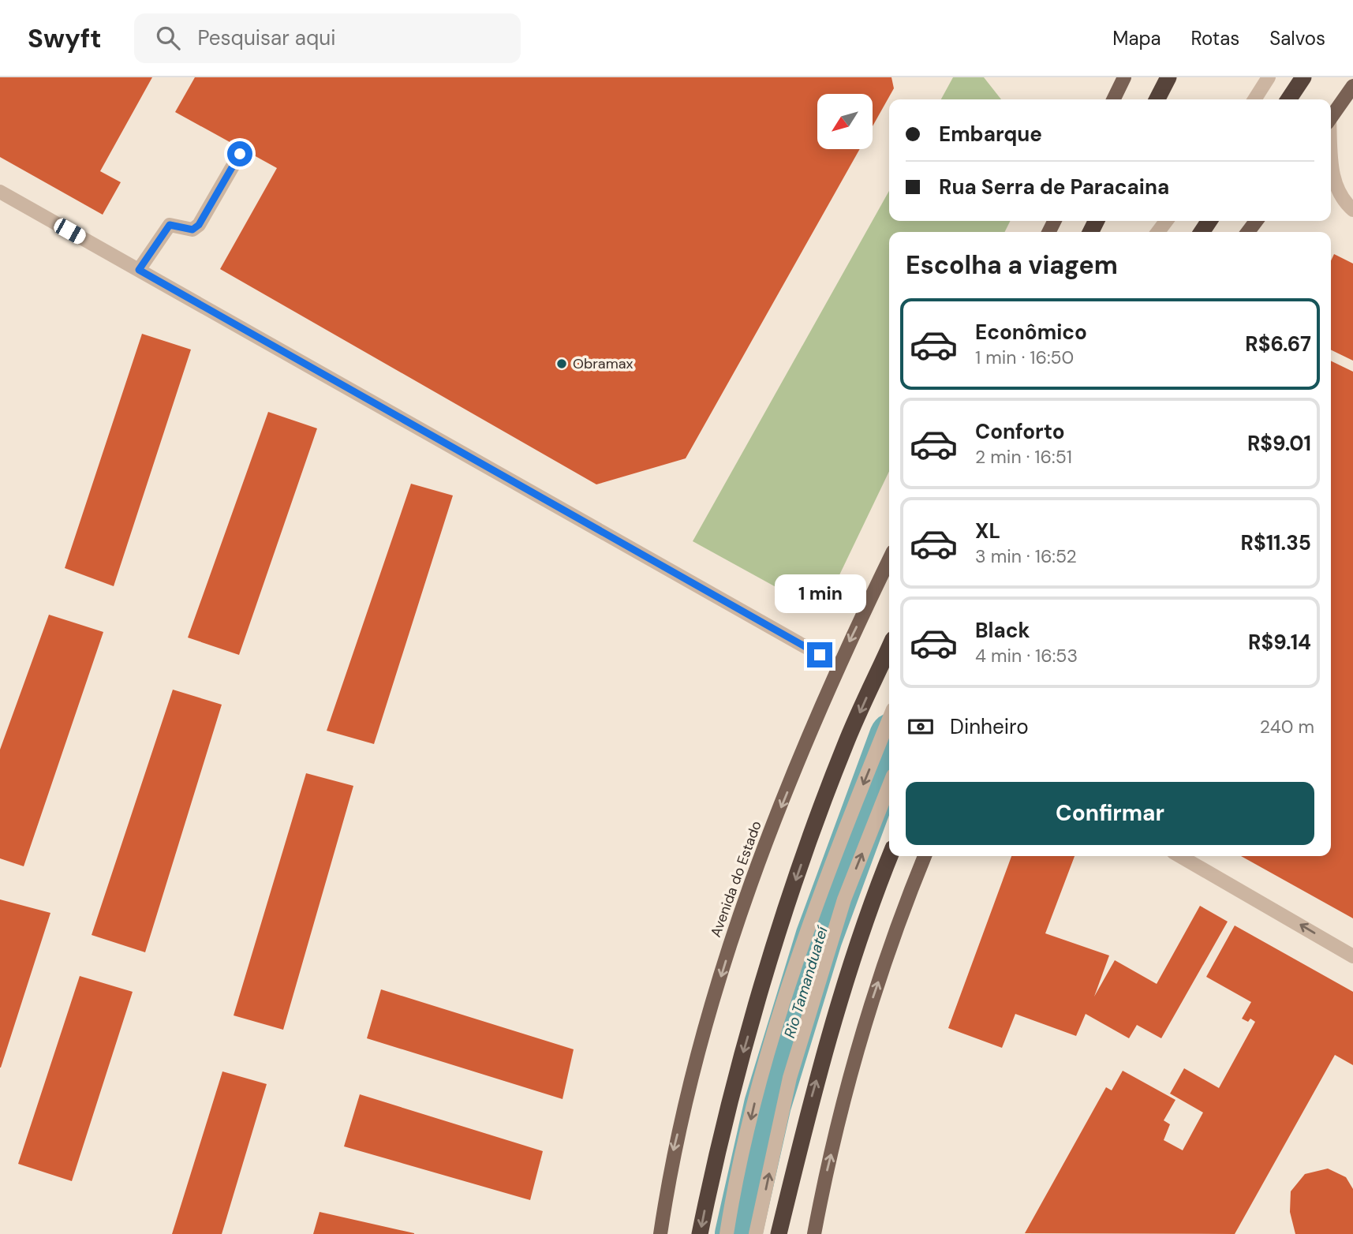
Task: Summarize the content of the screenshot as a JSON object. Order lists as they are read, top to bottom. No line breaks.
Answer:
{"streets":{"main road":["Avenida do Estado"]},"one_way":["Avenida do Estado"],"water":["Rio Tamanduateí"],"places":["Obramax"],"north":"bottom left","page":{"header":"Swyft","search":"Pesquisar aqui","nav":["Mapa","Rotas","Salvos"],"banner":["Embarque","Rua Serra de Paracaina"],"heading":"Escolha a viagem","list":[{"name":"Econômico","note":"1 min · 16:50","value":"R$6.67"},{"name":"Conforto","note":"2 min · 16:51","value":"R$9.01"},{"name":"XL","note":"3 min · 16:52","value":"R$11.35"},{"name":"Black","note":"4 min · 16:53","value":"R$9.14"}],"bubble":"1 min","pay":["Dinheiro","240 m"],"buttons":"Confirmar"}}
